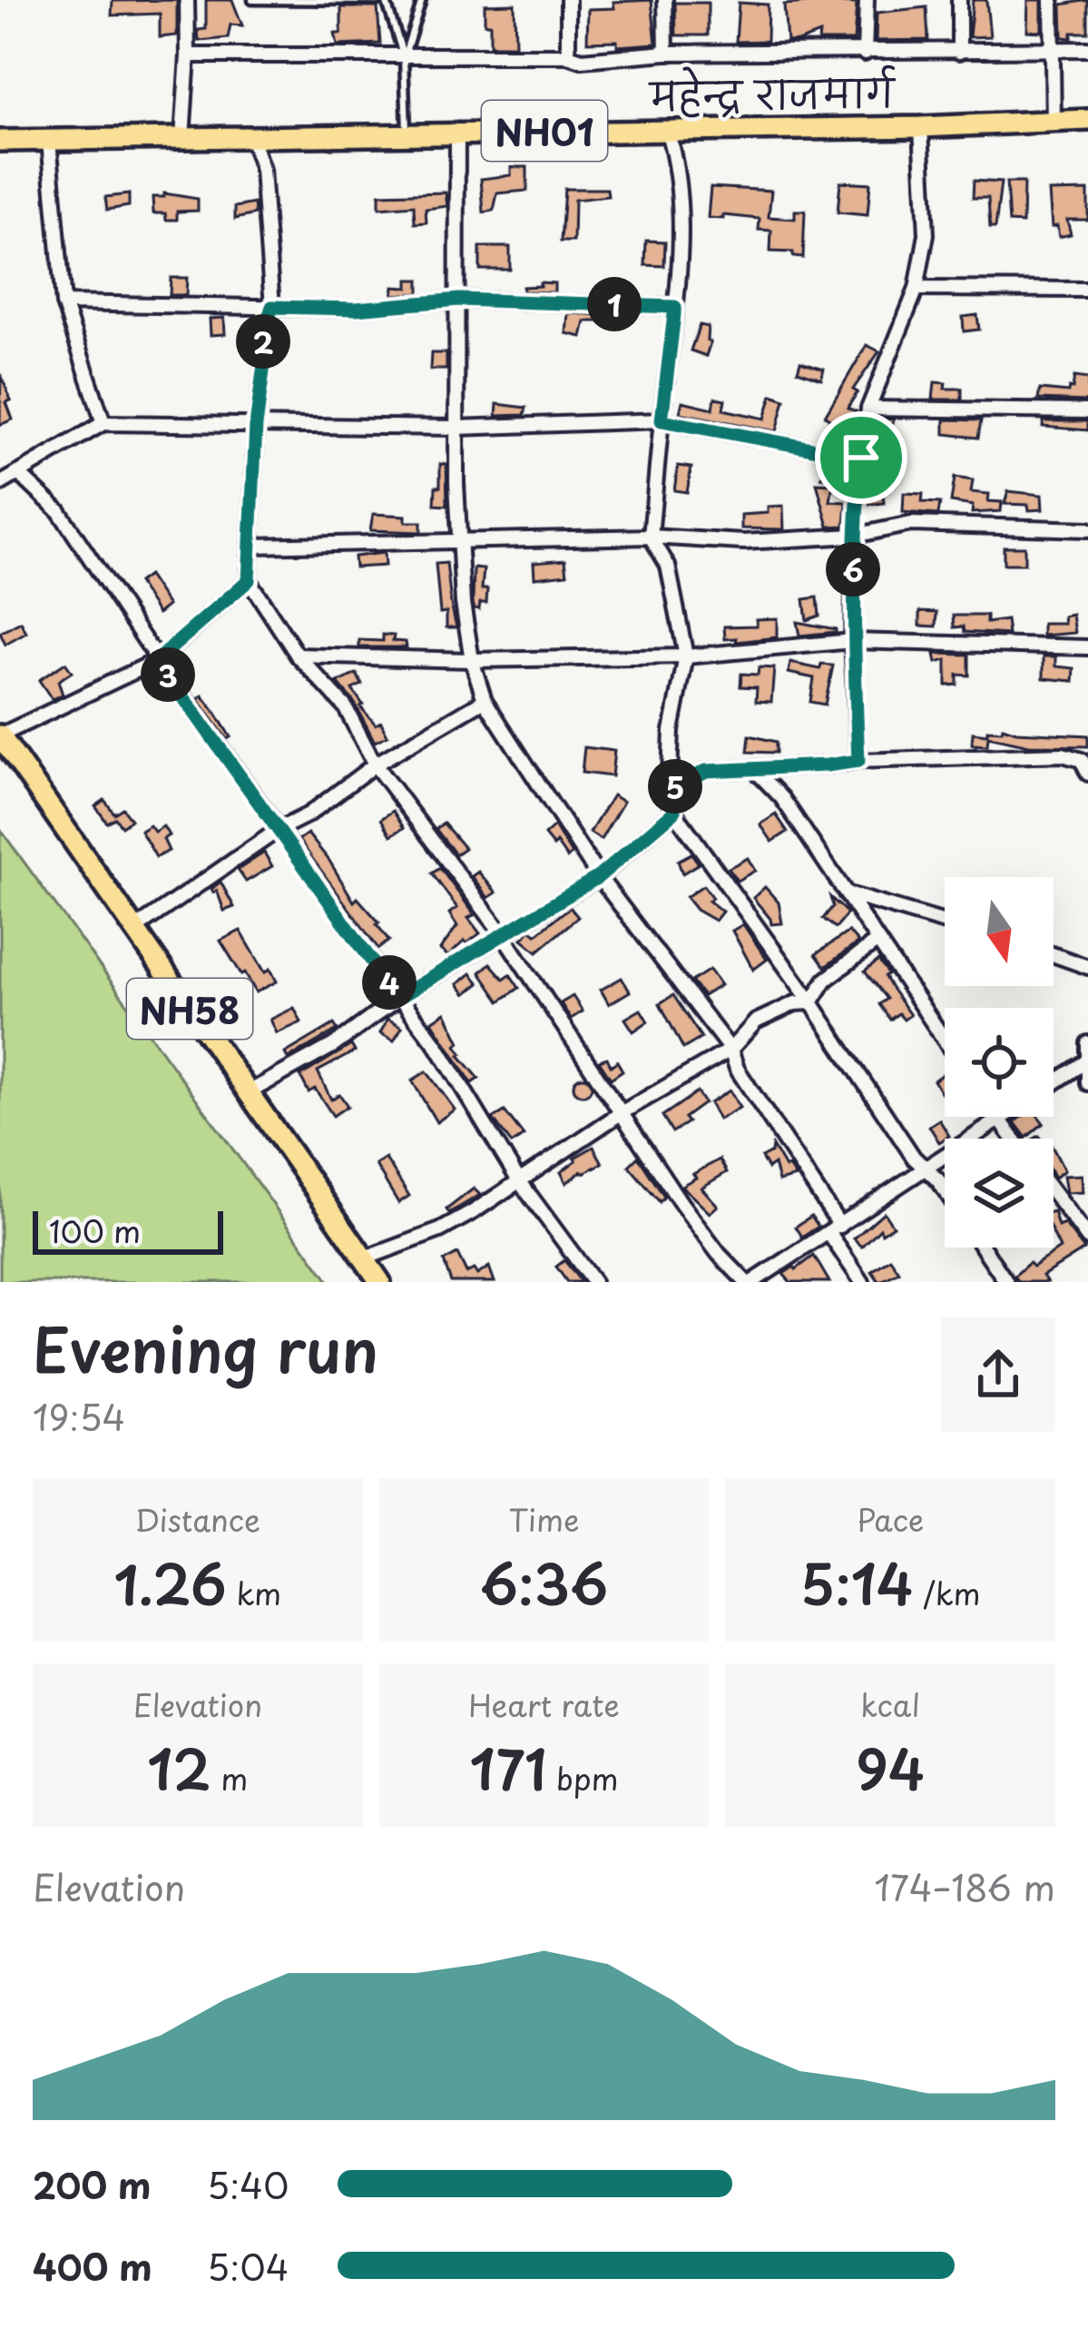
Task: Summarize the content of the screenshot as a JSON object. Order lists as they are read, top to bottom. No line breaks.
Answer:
{"streets":{"main road":["महेन्द्र राजमार्ग","NH01","NH58"]},"scale_bar":"100 m","north":"bottom","page":{"pins":["1","2","6","3","5","4"],"scale":"100 m","heading":["Evening run","19:54"],"stats":[["Distance","1.26 km"],["Time","6:36"],["Pace","5:14 /km"],["Elevation","12 m"],["Heart rate","171 bpm"],["kcal","94"]],"chart":["Elevation","174–186 m"],"list":[{"name":"200 m","note":"5:40"},{"name":"400 m","note":"5:04"}]}}
